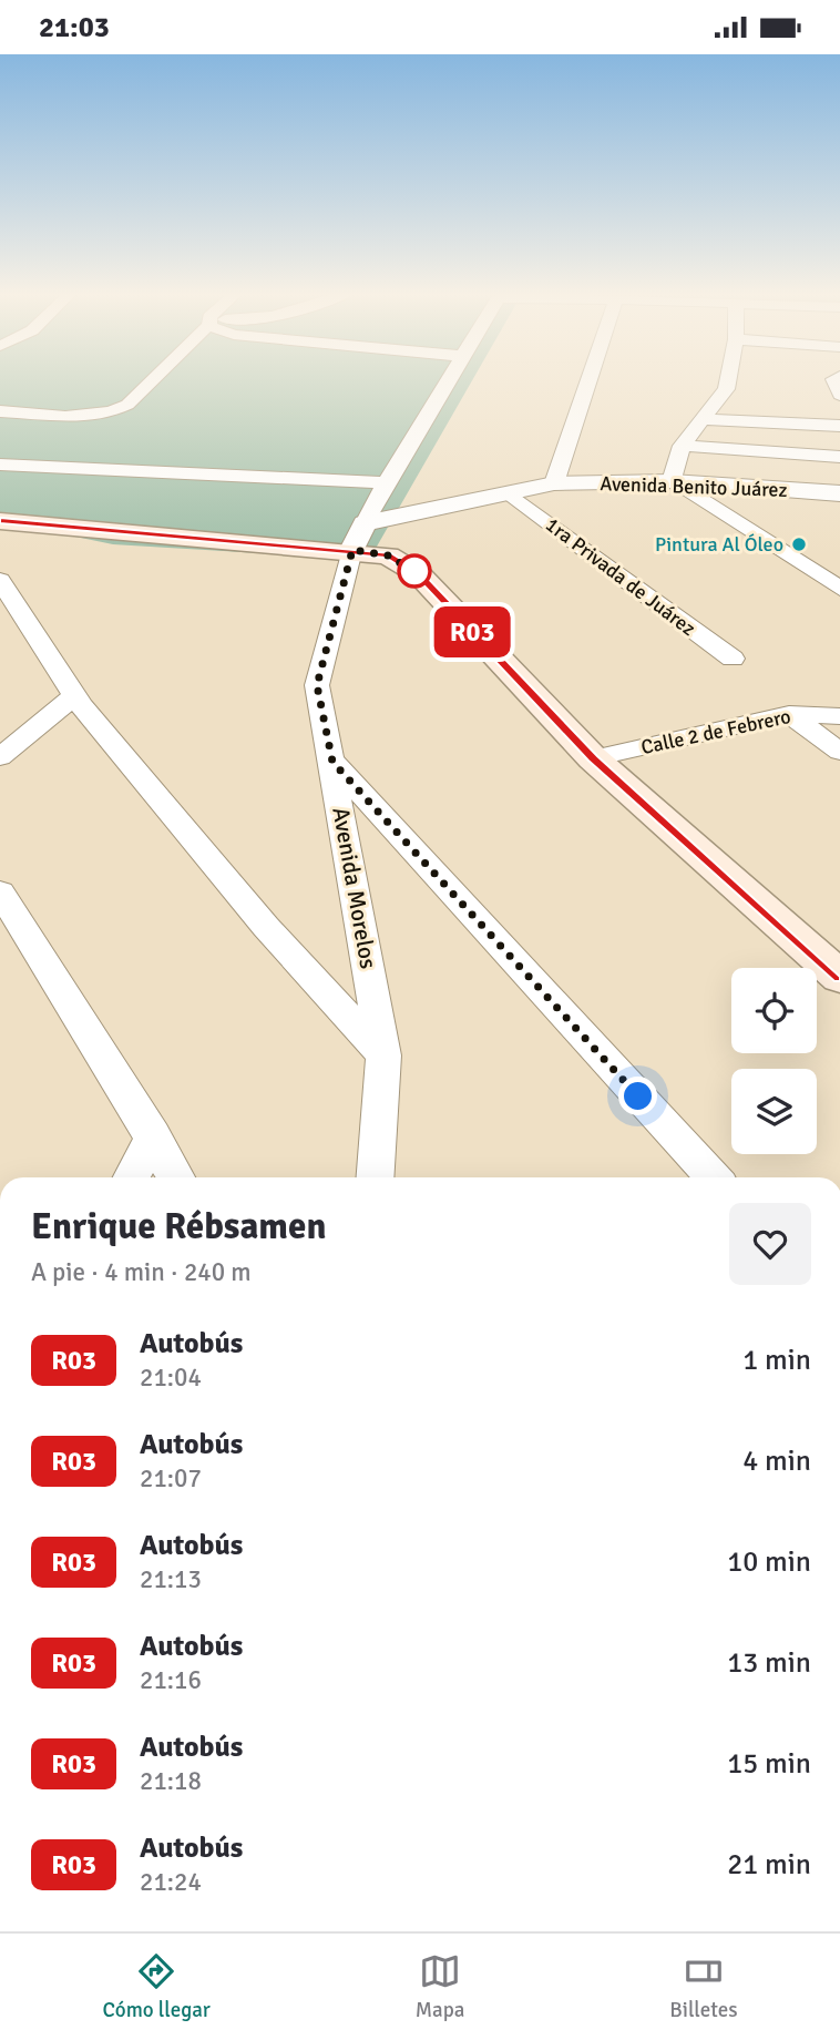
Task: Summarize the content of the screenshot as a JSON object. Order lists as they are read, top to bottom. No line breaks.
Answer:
{"streets":{"street":["Avenida Benito Juárez","1ra Privada de Juárez","Calle 2 de Febrero","Avenida Morelos"]},"crossings":[["Avenida Benito Juárez","1ra Privada de Juárez"],["Avenida Benito Juárez","Avenida Morelos"]],"places":["Pintura Al Óleo"],"lines":["bus line R03"],"page":{"status":"21:03","on_map":"R03","heading":["Enrique Rébsamen","A pie · 4 min · 240 m"],"list":[{"mark":"R03","name":"Autobús","note":"21:04","value":"1 min"},{"mark":"R03","name":"Autobús","note":"21:07","value":"4 min"},{"mark":"R03","name":"Autobús","note":"21:13","value":"10 min"},{"mark":"R03","name":"Autobús","note":"21:16","value":"13 min"},{"mark":"R03","name":"Autobús","note":"21:18","value":"15 min"},{"mark":"R03","name":"Autobús","note":"21:24","value":"21 min"}],"tabs":["Cómo llegar","Mapa","Billetes"]}}
